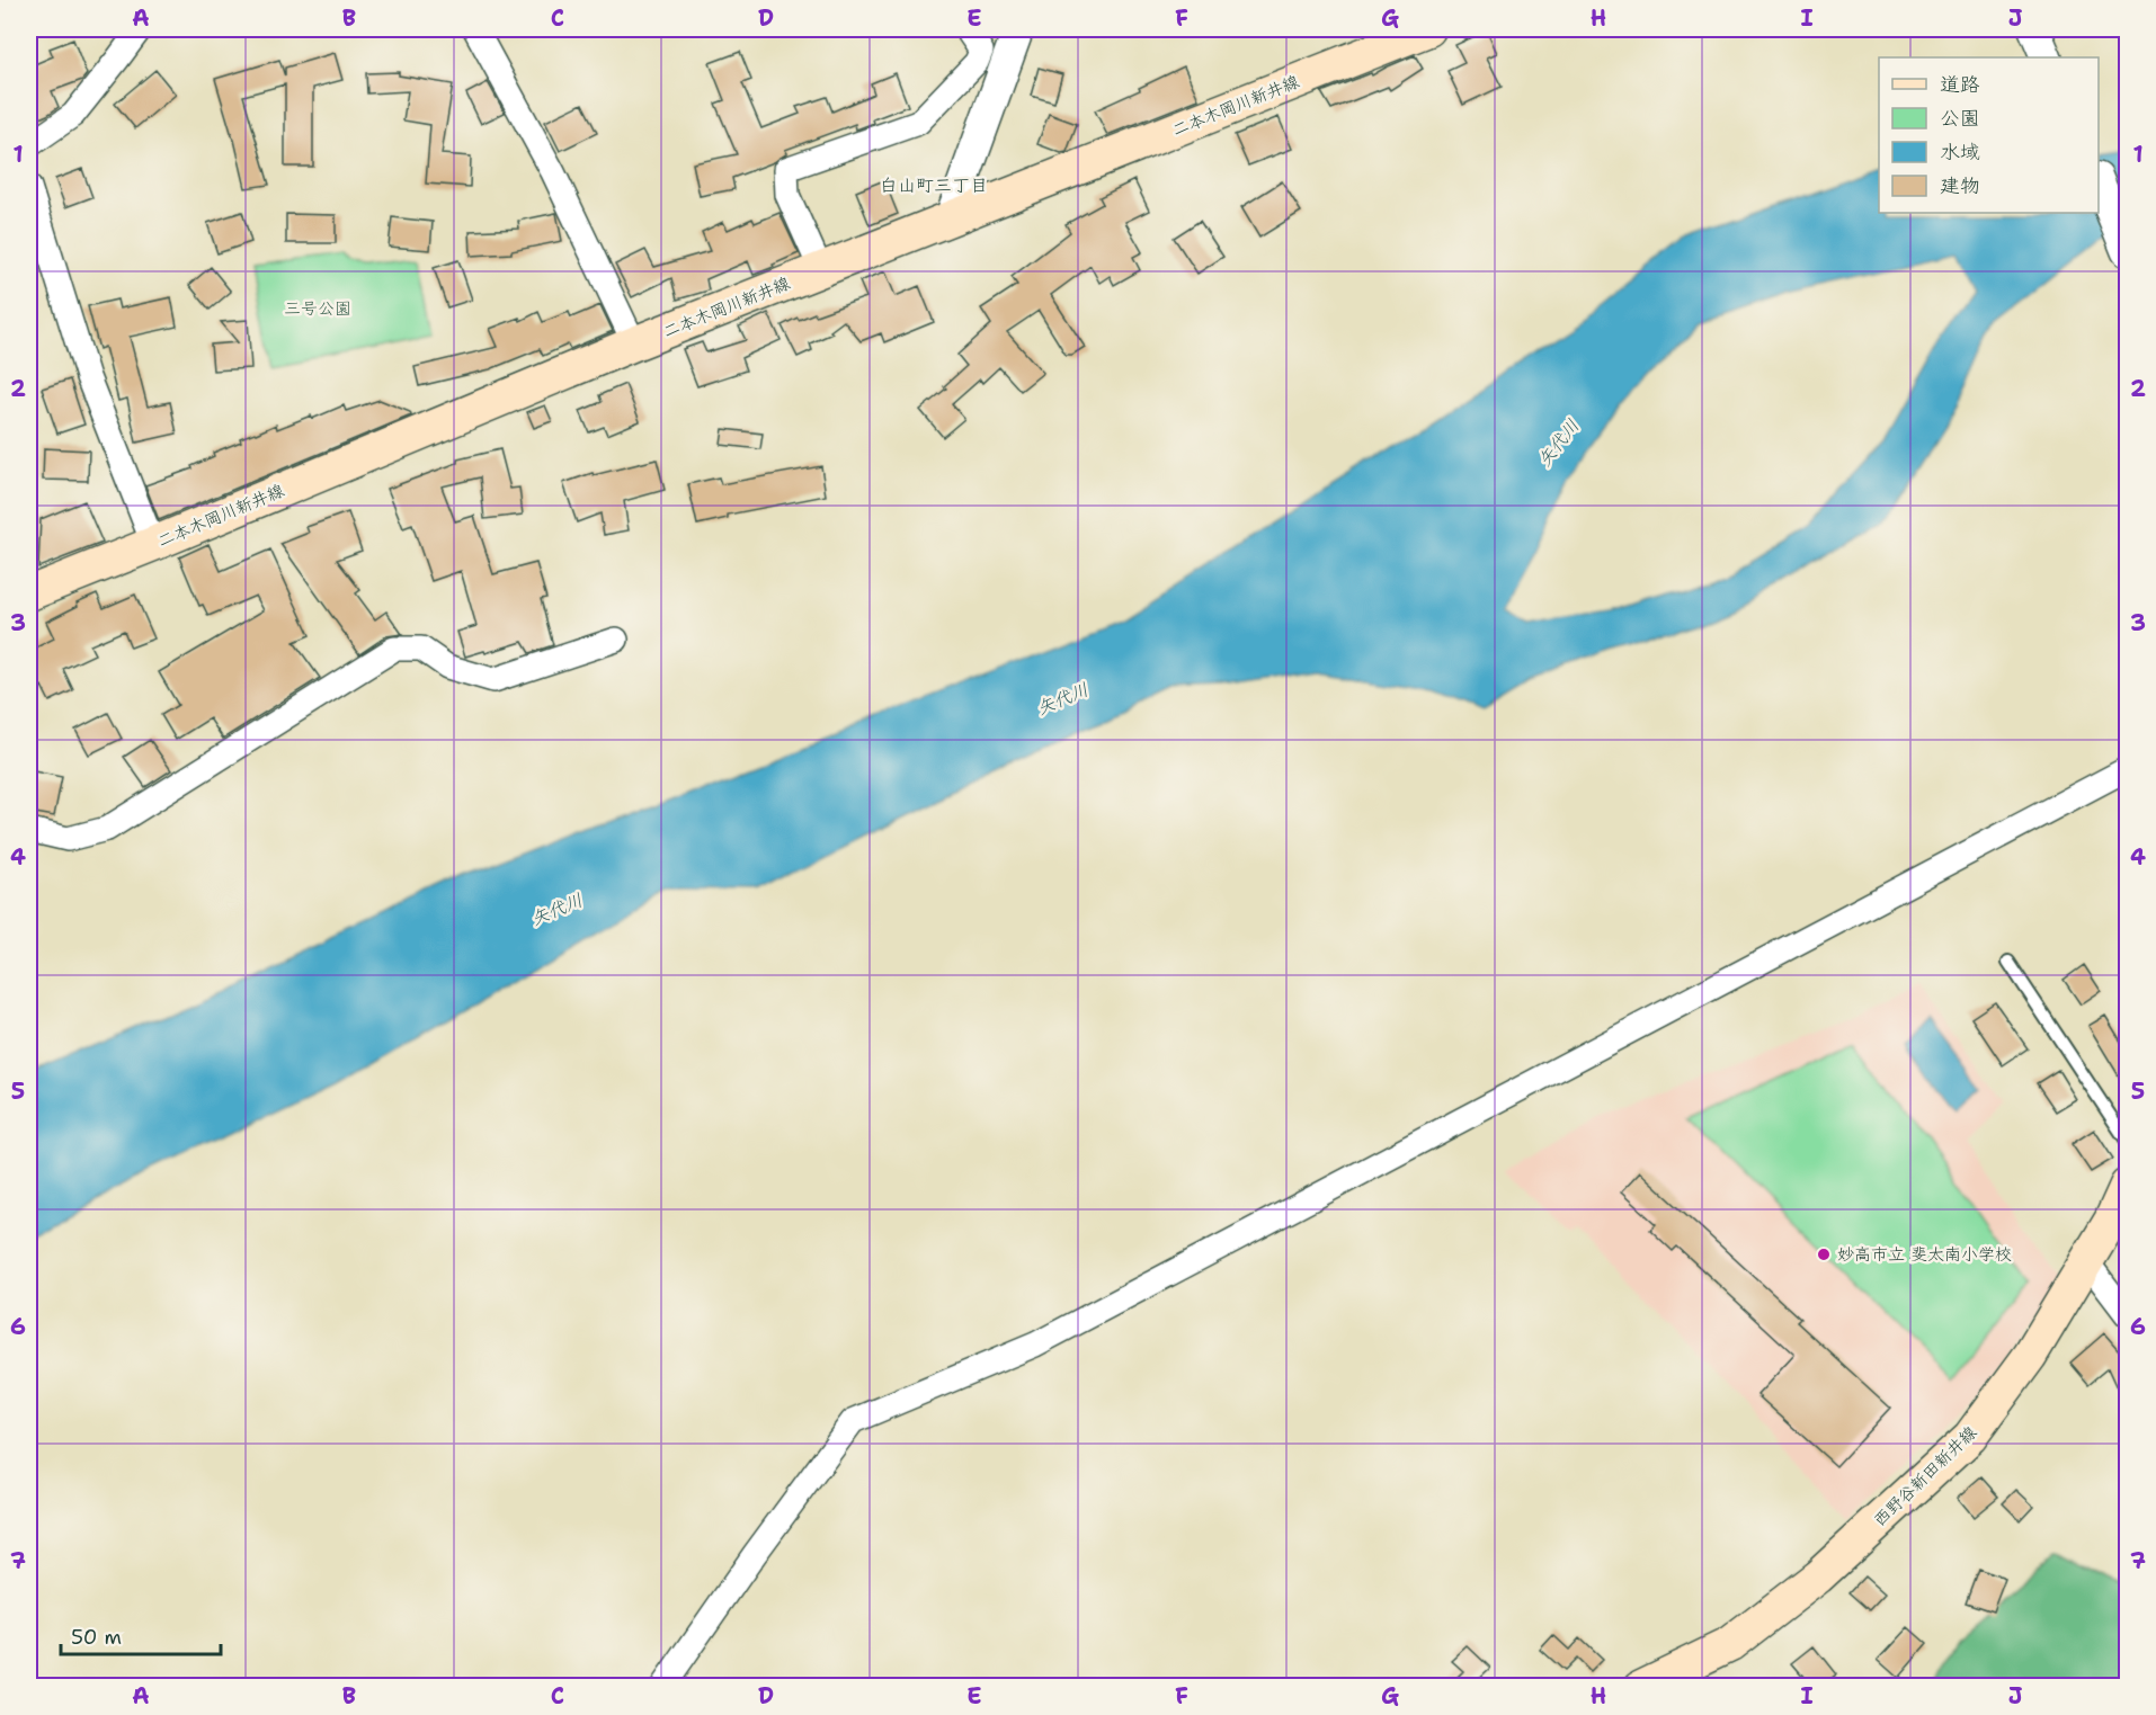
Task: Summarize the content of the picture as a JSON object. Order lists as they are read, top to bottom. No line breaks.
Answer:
{"streets":{"main road":["二本木岡川新井線","西野谷新田新井線"]},"districts":["白山町三丁目"],"water":["矢代川"],"parks":["三号公園"],"places":["妙高市立 斐太南小学校"],"legend":["道路","公園","水域","建物"],"scale_bar":"50 m","grid":{"columns":["A","B","C","D","E","F","G","H","I","J"],"rows":["1","2","3","4","5","6","7"]}}
